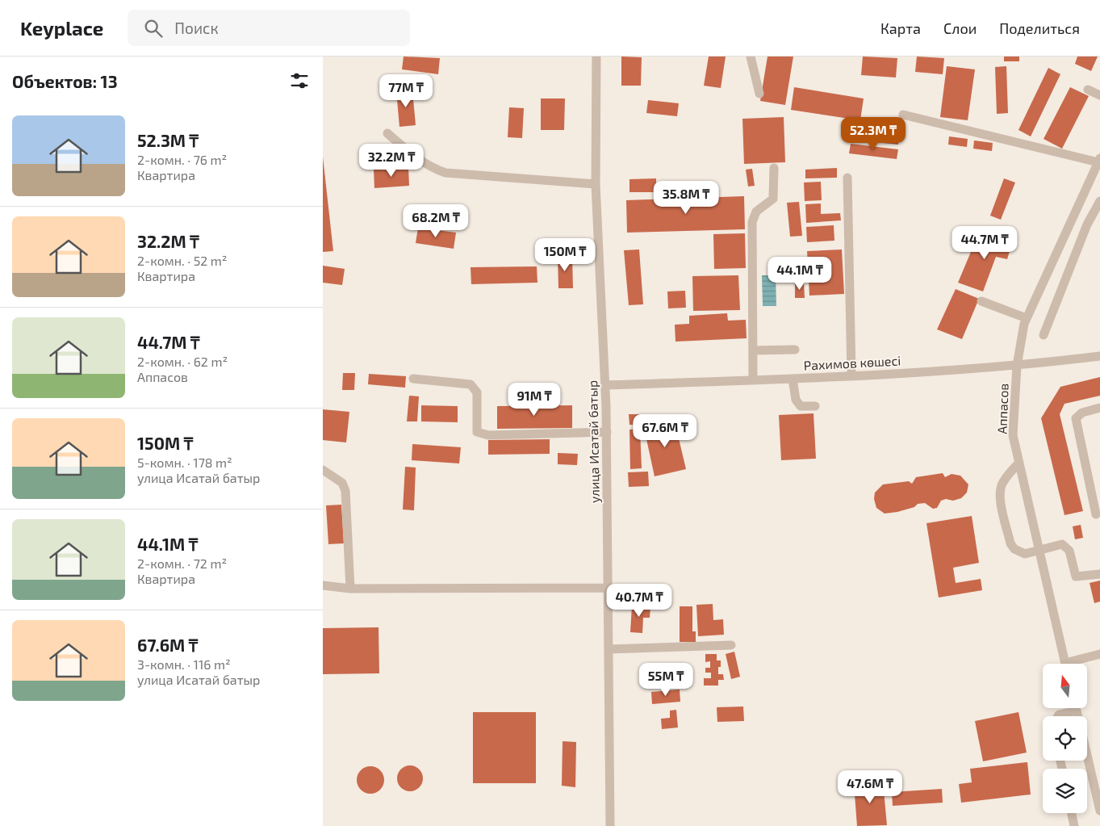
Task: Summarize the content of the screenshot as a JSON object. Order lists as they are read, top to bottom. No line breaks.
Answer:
{"streets":{"street":["Рахимов көшесі","Аппасов","улица Исатай батыр"]},"crossings":[["Рахимов көшесі","Аппасов"],["Рахимов көшесі","улица Исатай батыр"]],"north":"top","page":{"header":"Keyplace","search":"Поиск","nav":["Карта","Слои","Поделиться"],"heading":"Объектов: 13","price":["77M ₸","52.3M ₸","32.2M ₸","35.8M ₸","68.2M ₸","44.7M ₸","150M ₸","44.1M ₸","91M ₸","67.6M ₸","40.7M ₸","55M ₸","47.6M ₸"],"list":[{"name":"52.3M ₸","note":"2-комн. · 76 m² · Квартира"},{"name":"32.2M ₸","note":"2-комн. · 52 m² · Квартира"},{"name":"44.7M ₸","note":"2-комн. · 62 m² · Аппасов"},{"name":"150M ₸","note":"5-комн. · 178 m² · улица Исатай батыр"},{"name":"44.1M ₸","note":"2-комн. · 72 m² · Квартира"},{"name":"67.6M ₸","note":"3-комн. · 116 m² · улица Исатай батыр"}]}}
